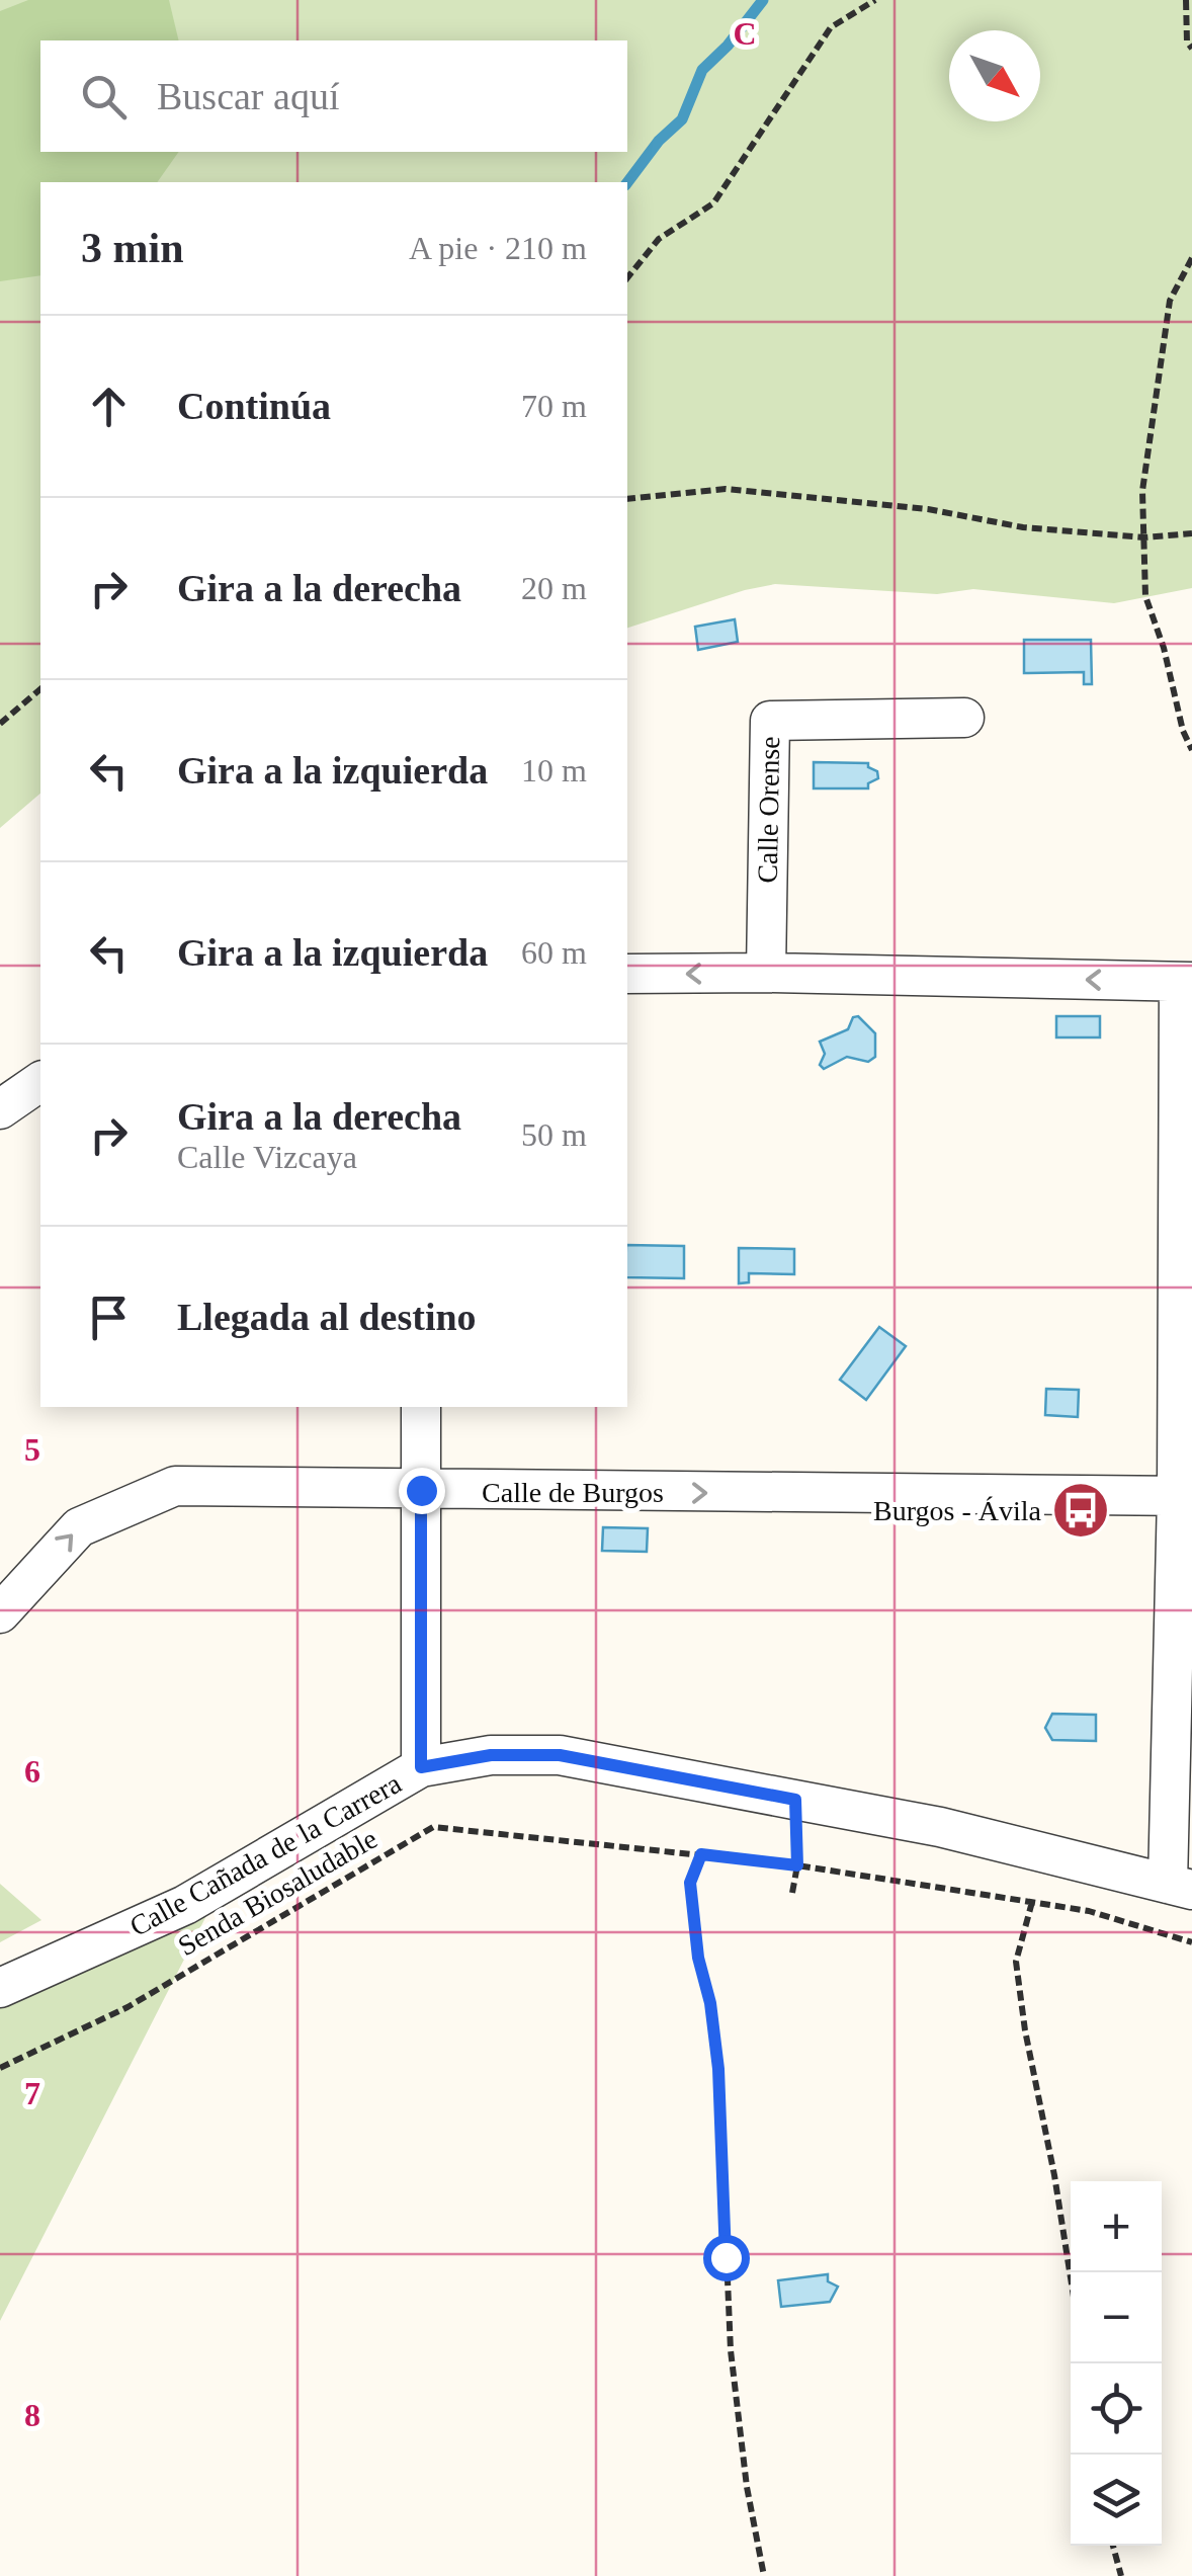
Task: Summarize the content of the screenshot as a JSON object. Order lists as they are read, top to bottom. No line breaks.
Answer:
{"streets":{"street":["Calle Orense","Calle de Burgos","Calle Cañada de la Carrera"],"path":["Senda Biosaludable"]},"one_way":["Calle de Burgos"],"places":{"bus stop":["Burgos - Ávila"]},"north":"bottom right","page":{"search":"Buscar aquí","heading":["3 min","A pie · 210 m"],"list":[["Continúa","70 m"],["Gira a la derecha","20 m"],["Gira a la izquierda","10 m"],["Gira a la izquierda","60 m"],["Gira a la derecha","Calle Vizcaya","50 m"],"Llegada al destino"],"map_buttons":["+","−"]},"grid":{"columns":["C"],"rows":["5","6","7","8"]}}
